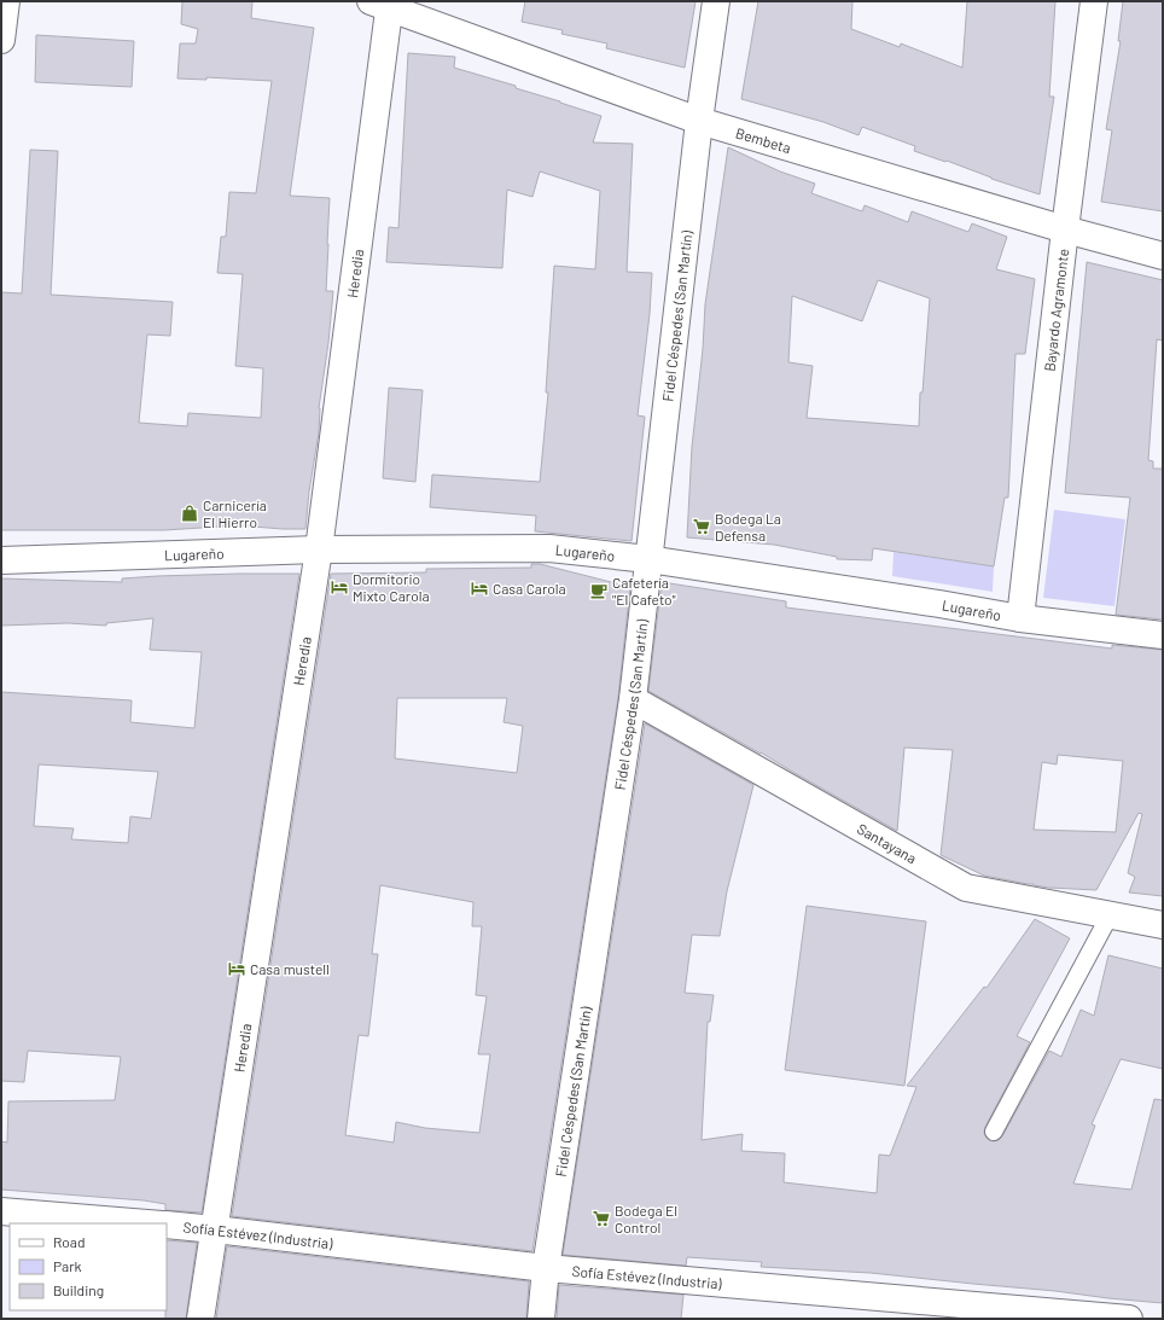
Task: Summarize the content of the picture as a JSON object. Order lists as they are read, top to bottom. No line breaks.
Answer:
{"streets":{"street":["Bembeta","Heredia","Bayardo Agramonte","Fidel Céspedes (San Martín)","Lugareño","Santayana","Sofía Estévez (Industria)"]},"crossings":[["Bembeta","Heredia"],["Bembeta","Bayardo Agramonte"],["Bembeta","Fidel Céspedes (San Martín)"],["Heredia","Lugareño"],["Heredia","Sofía Estévez (Industria)"],["Bayardo Agramonte","Lugareño"],["Fidel Céspedes (San Martín)","Lugareño"],["Fidel Céspedes (San Martín)","Santayana"],["Fidel Céspedes (San Martín)","Sofía Estévez (Industria)"]],"places":{"shop":["Carnicería El Hierro"],"supermarket":["Bodega La Defensa","Bodega El Control"],"hotel":["Dormitorio Mixto Carola","Casa Carola","Casa mustell"],"cafe":["Cafetería \"El Cafeto\""]},"legend":["Road","Park","Building"]}
